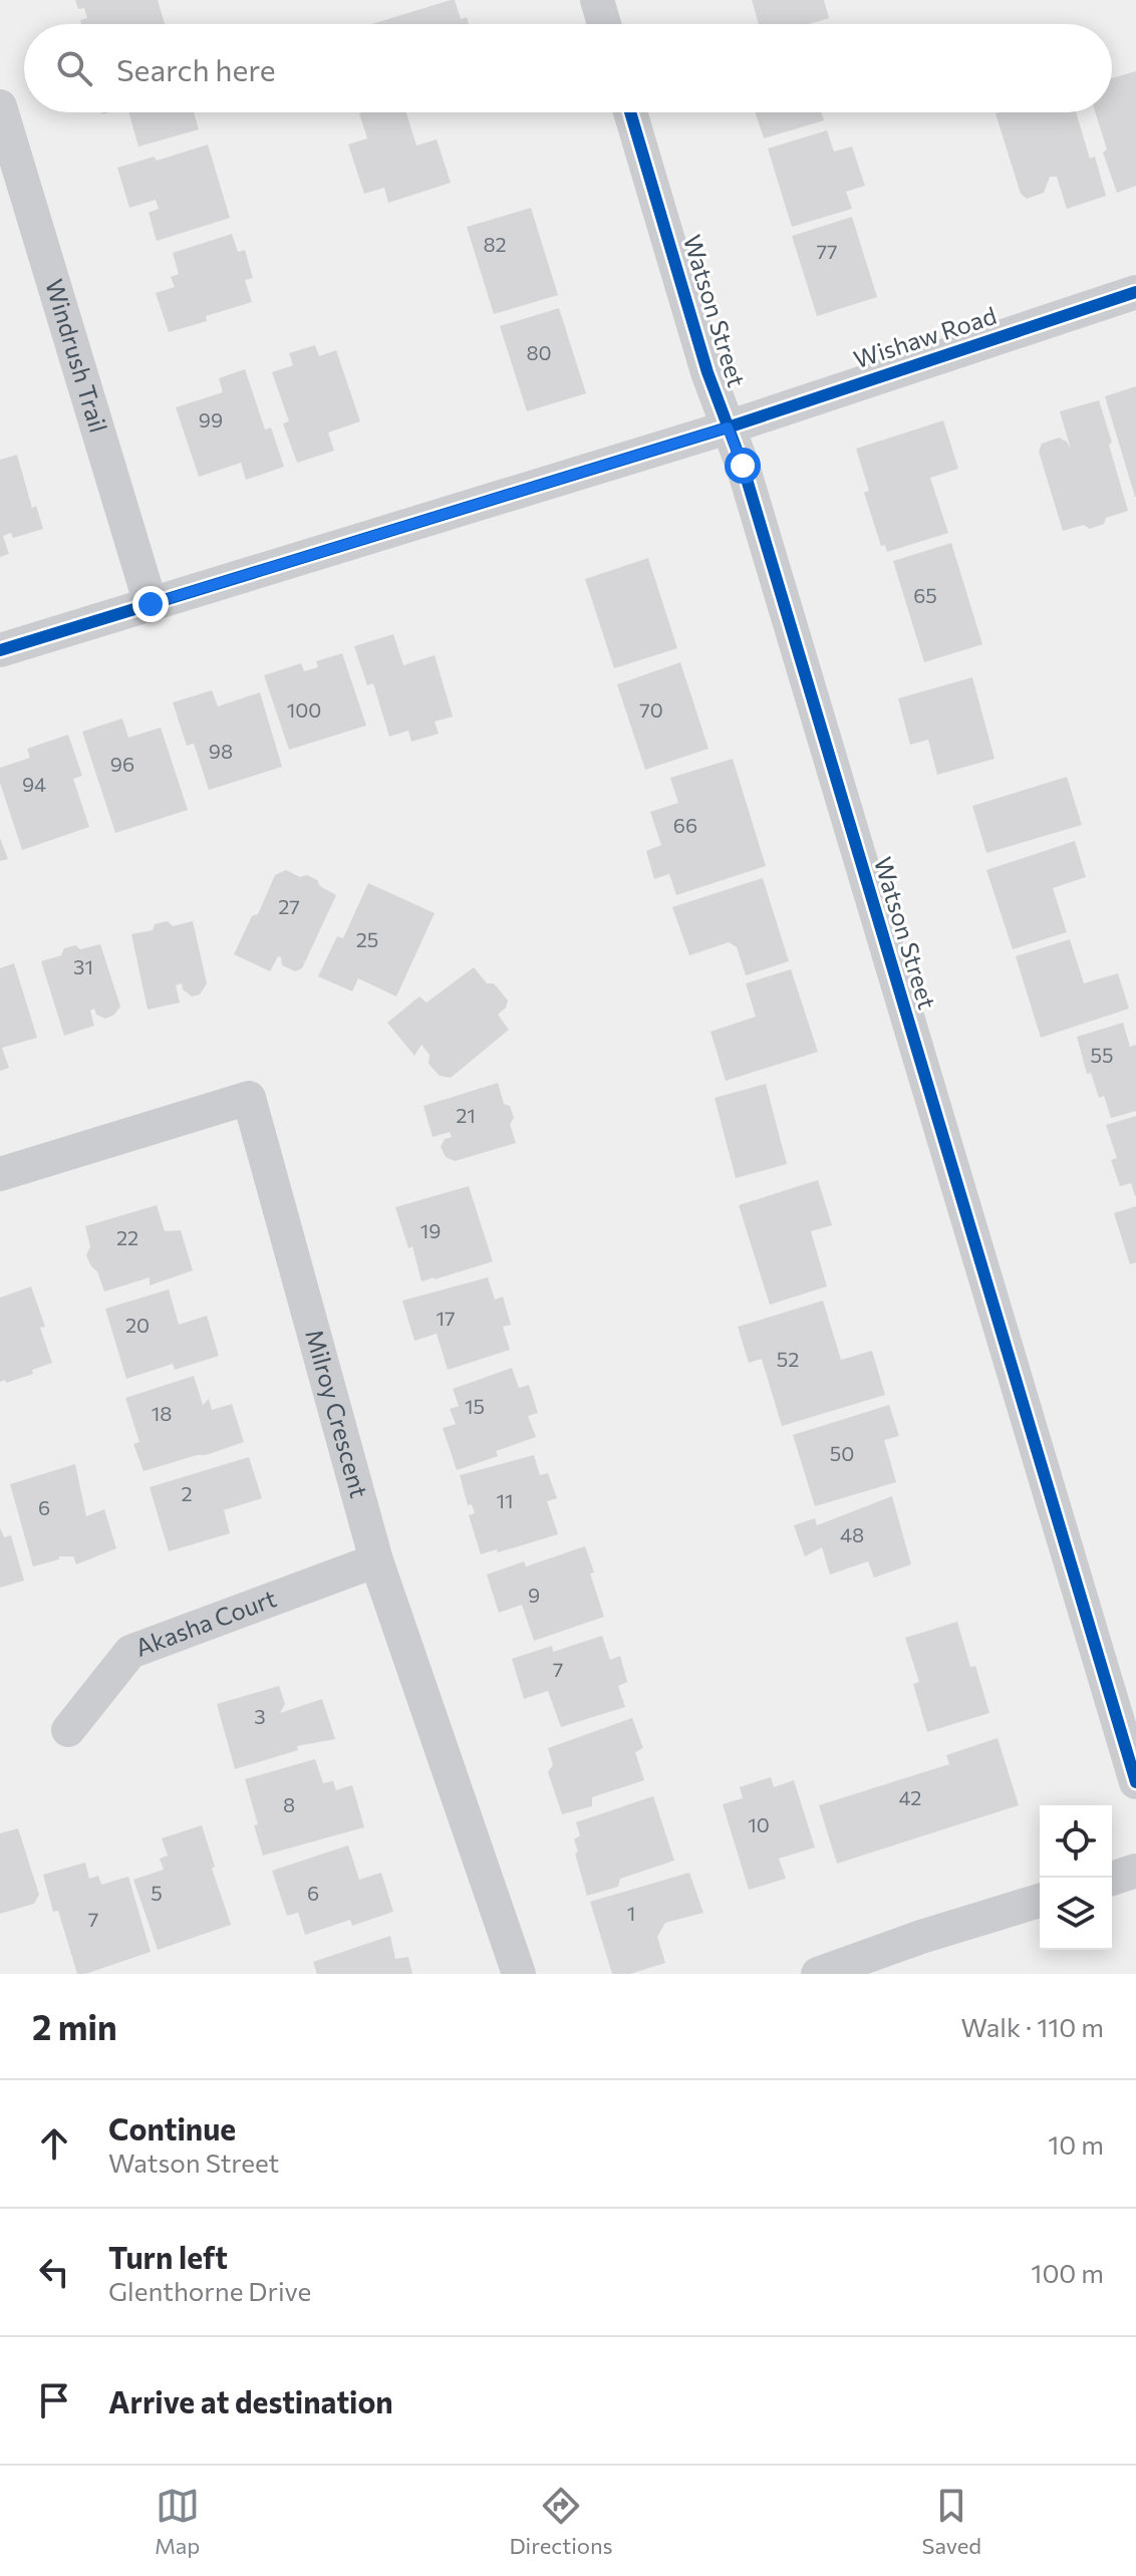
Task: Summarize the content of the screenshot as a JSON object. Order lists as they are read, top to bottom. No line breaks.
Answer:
{"streets":{"street":["Watson Street","Wishaw Road","Windrush Trail","Milroy Crescent","Akasha Court"]},"crossings":[["Watson Street","Wishaw Road"],["Wishaw Road","Windrush Trail"],["Milroy Crescent","Akasha Court"]],"house_numbers":["82","77","80","99","65","100","70","98","96","94","66","27","25","31","55","21","19","22","17","20","52","15","18","50","2","11","6","48","9","7","3","42","8","10","5","6","1","7"],"page":{"search":"Search here","heading":["2 min","Walk · 110 m"],"list":[["Continue","Watson Street","10 m"],["Turn left","Glenthorne Drive","100 m"],"Arrive at destination"],"nav":["Map","Directions","Saved"]}}
